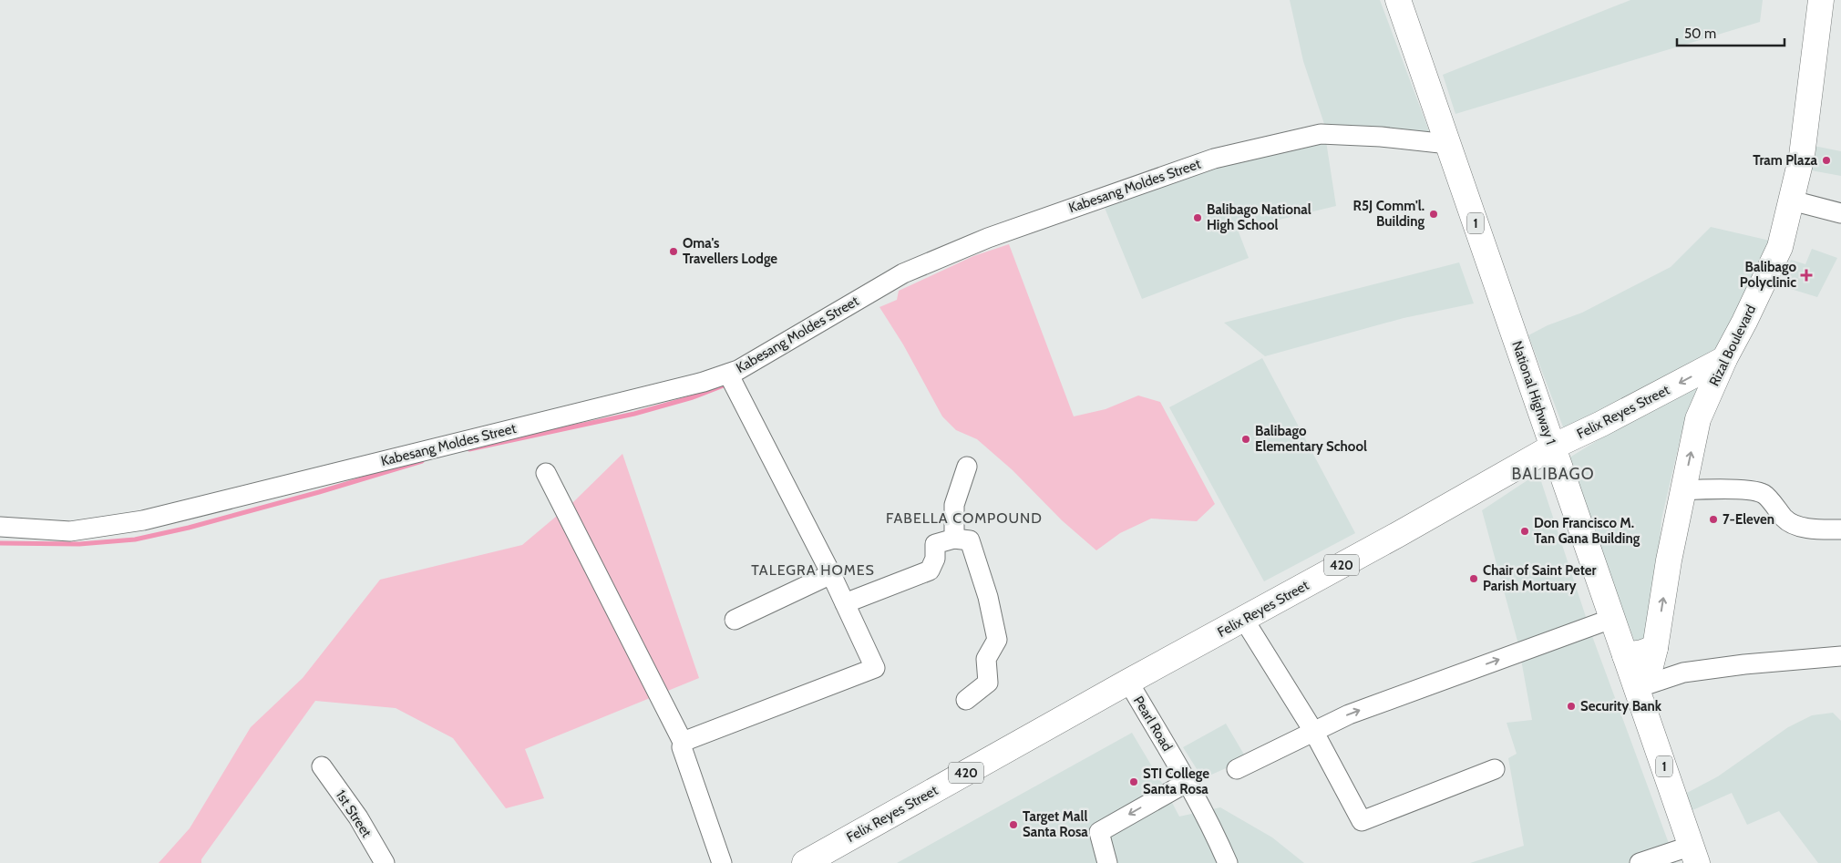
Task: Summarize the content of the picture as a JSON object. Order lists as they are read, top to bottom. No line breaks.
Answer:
{"streets":{"main road":["1","Rizal Boulevard","National Highway 1","Felix Reyes Street","420"],"street":["Kabesang Moldes Street","Pearl Road","1st Street"]},"crossings":[["Kabesang Moldes Street","National Highway 1"],["Rizal Boulevard","National Highway 1"],["Rizal Boulevard","Felix Reyes Street"],["National Highway 1","Felix Reyes Street"],["Felix Reyes Street","Pearl Road"]],"one_way":["Rizal Boulevard"],"districts":["BALIBAGO","FABELLA COMPOUND","TALEGRA HOMES"],"places":{"other":["Tram Plaza","R5J Comm'l. Building","Balibago National High School","Oma's Travellers Lodge","Balibago Elementary School","7-Eleven","Don Francisco M. Tan Gana Building","Chair of Saint Peter Parish Mortuary","Security Bank","STI College Santa Rosa","Target Mall Santa Rosa"],"health":["Balibago Polyclinic"]},"scale_bar":"50 m"}
